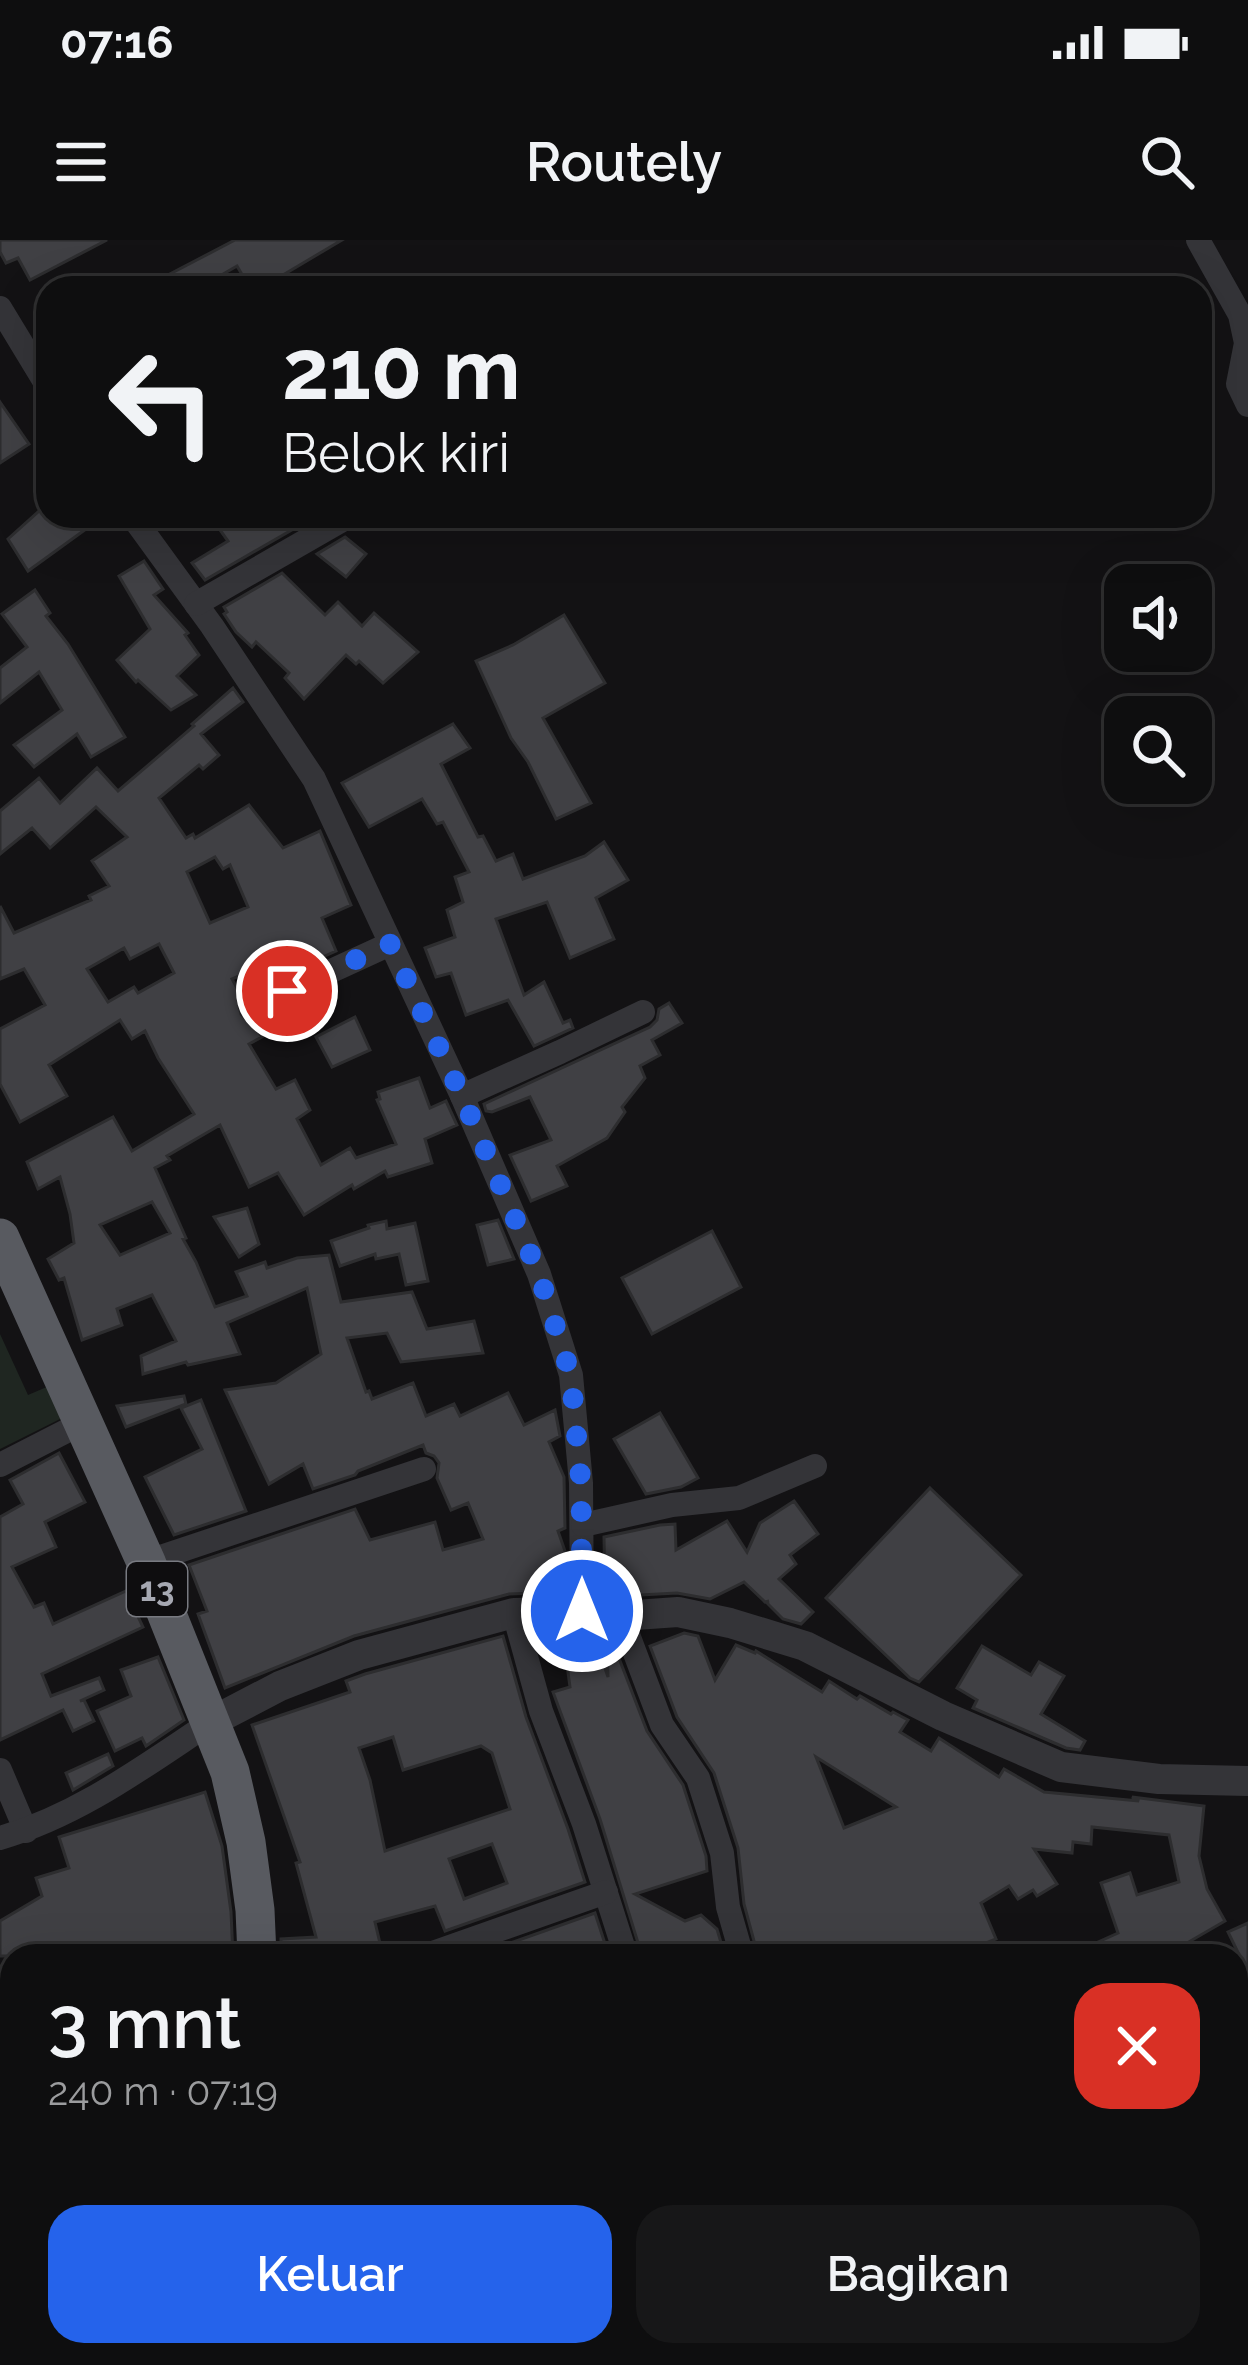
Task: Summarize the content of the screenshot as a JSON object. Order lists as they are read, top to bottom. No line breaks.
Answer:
{"streets":{"highway":["13"]},"page":{"status":"07:16","header":"Routely","turn":["210 m","Belok kiri"],"heading":["3 mnt","240 m · 07:19"],"buttons":["Keluar","Bagikan"]}}
